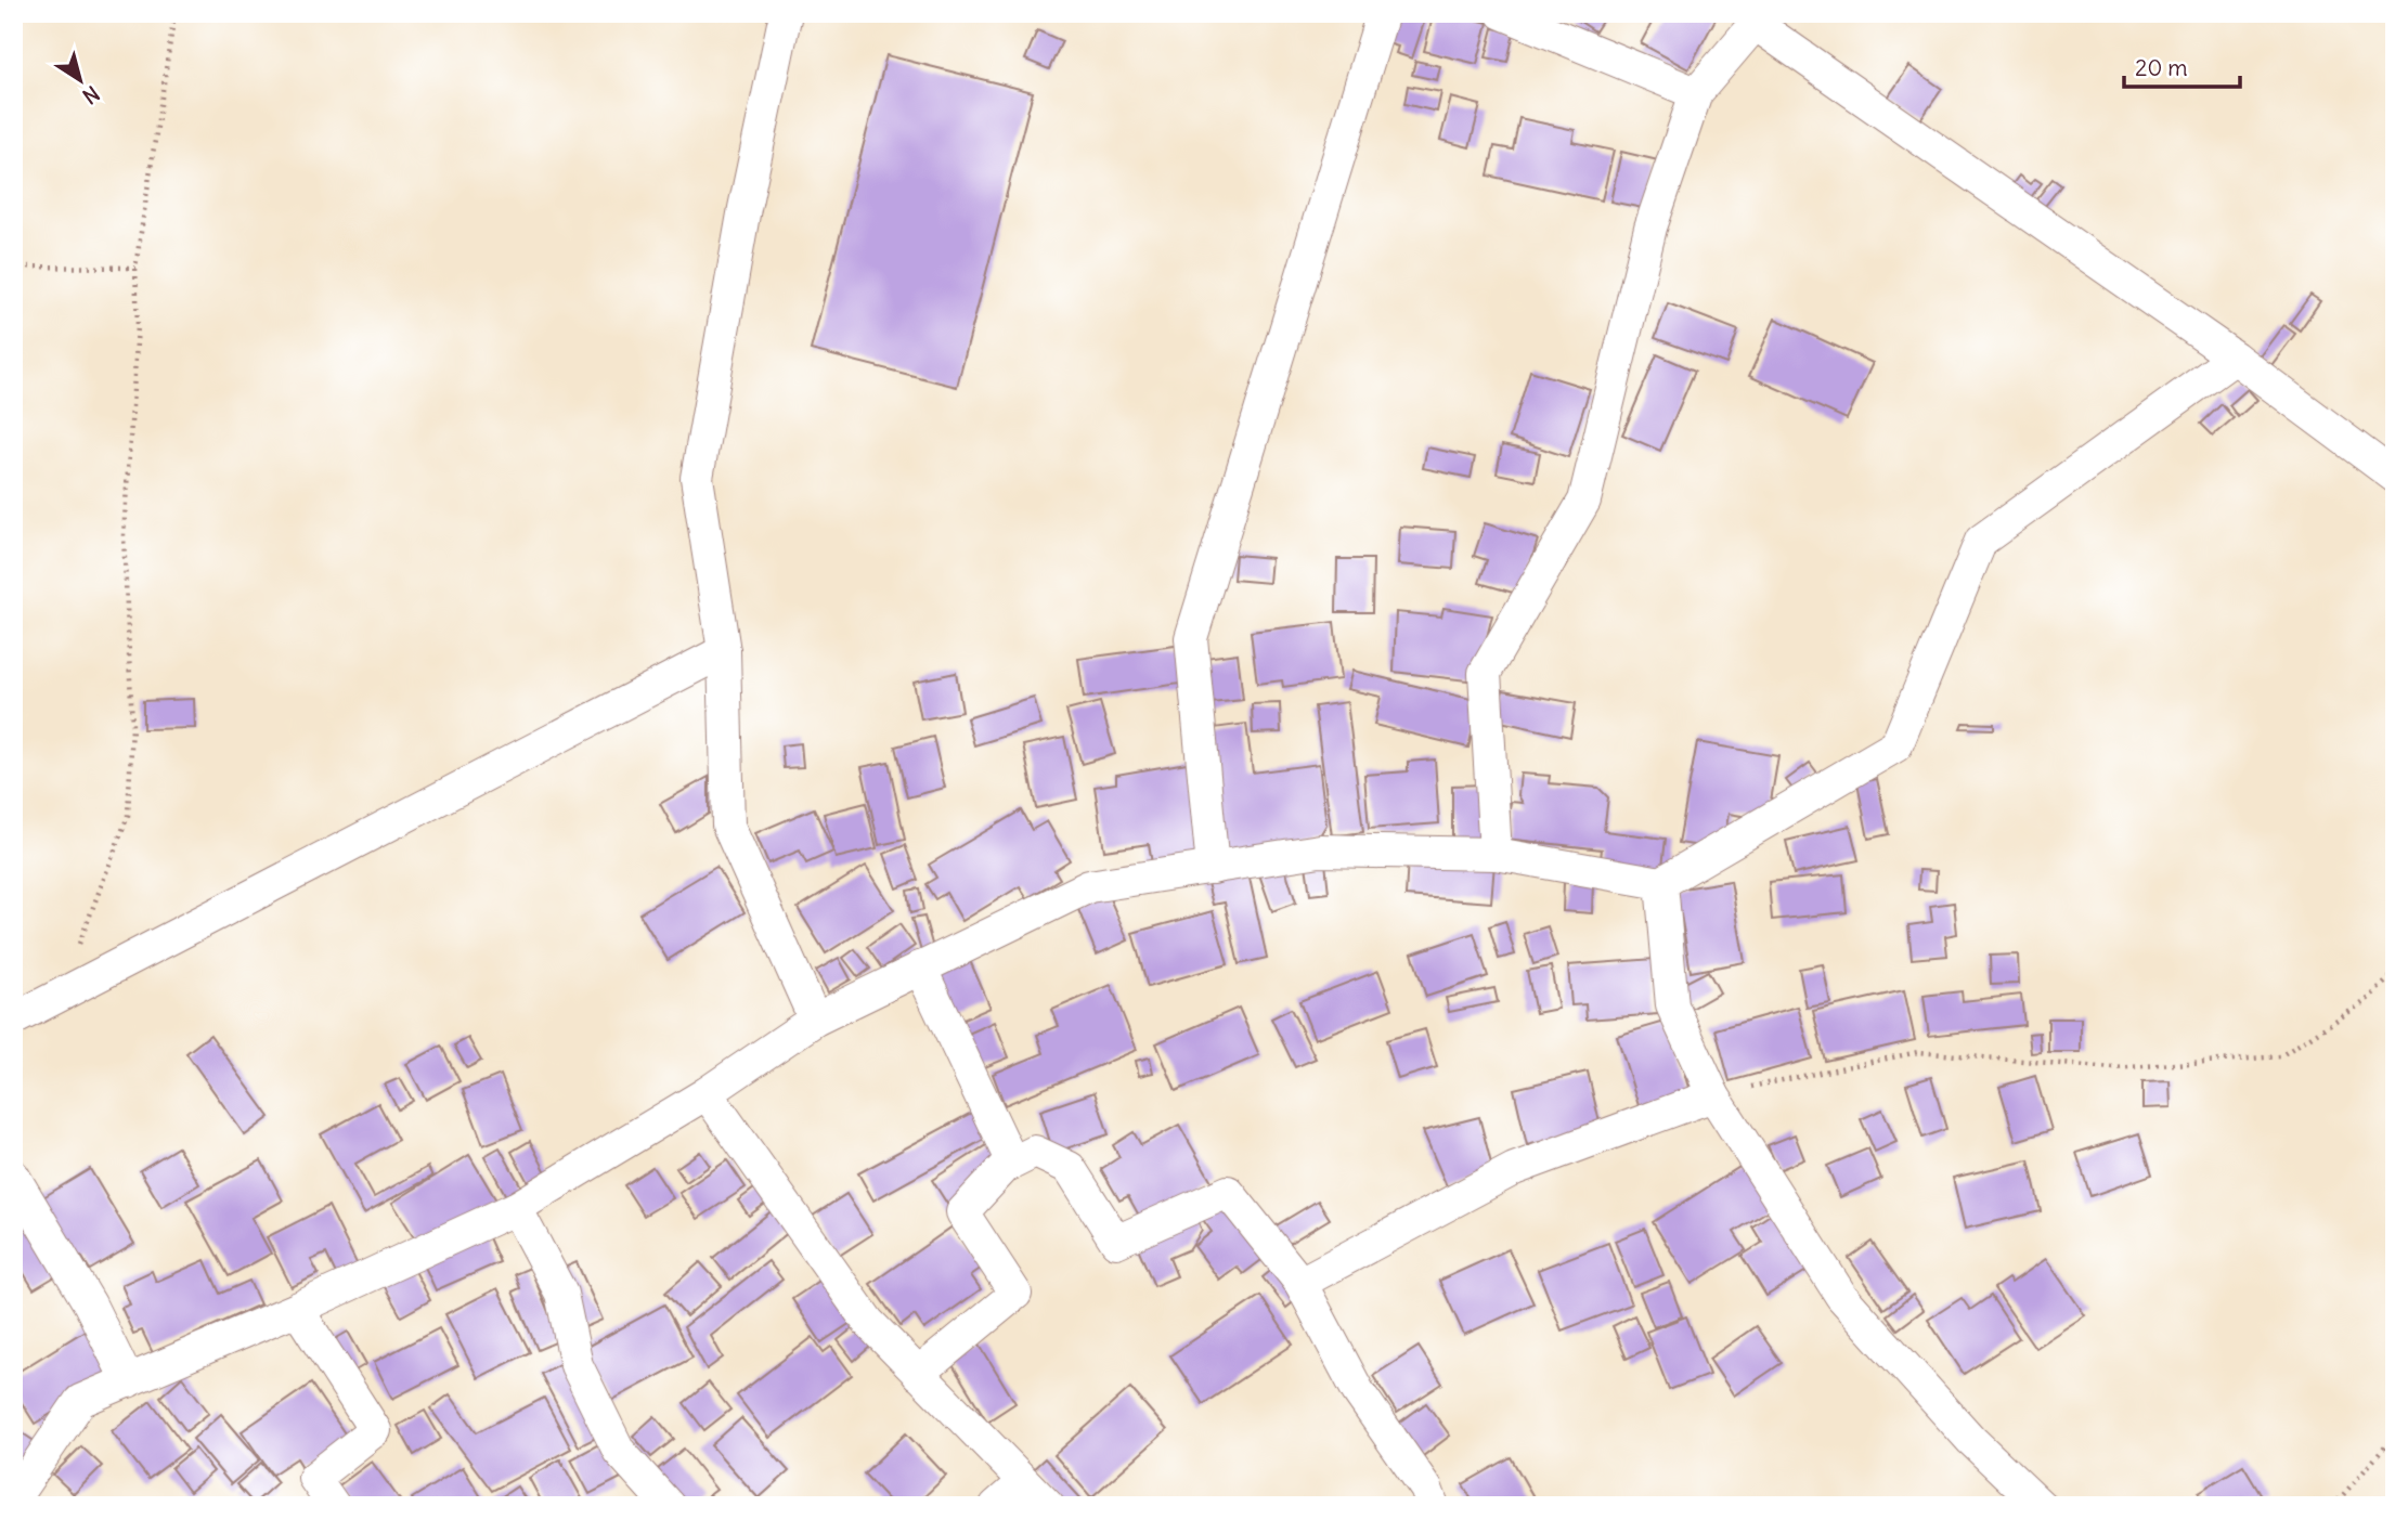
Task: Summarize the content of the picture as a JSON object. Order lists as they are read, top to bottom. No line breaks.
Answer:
{"scale_bar":"20 m","north":"bottom right"}
